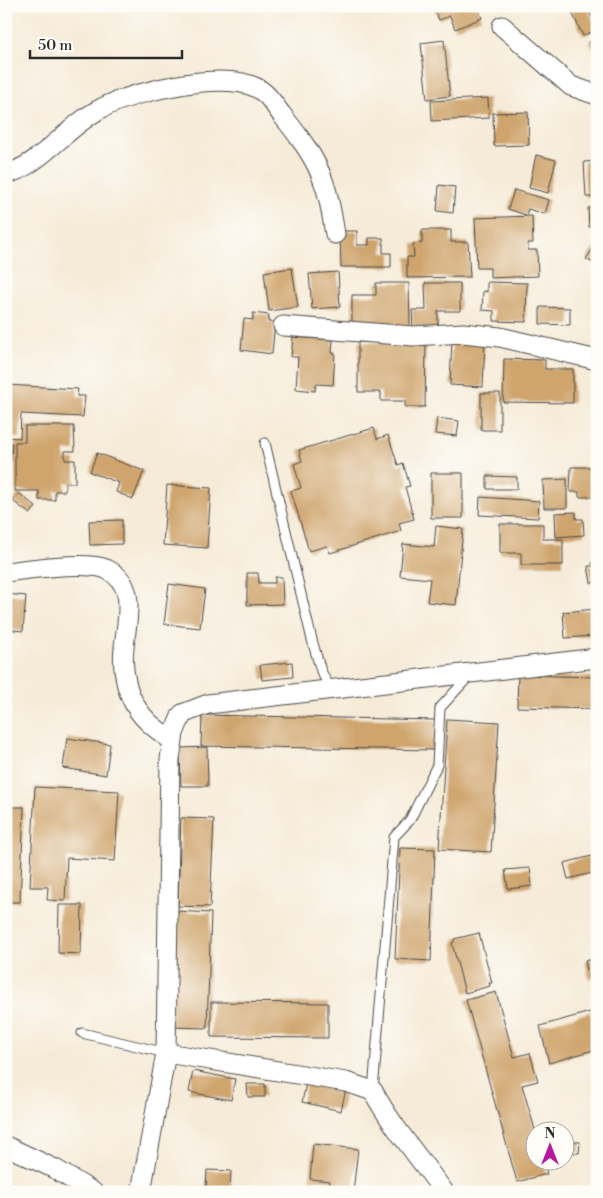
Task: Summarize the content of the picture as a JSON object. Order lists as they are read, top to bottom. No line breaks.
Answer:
{"scale_bar":"50 m","north":"top"}
